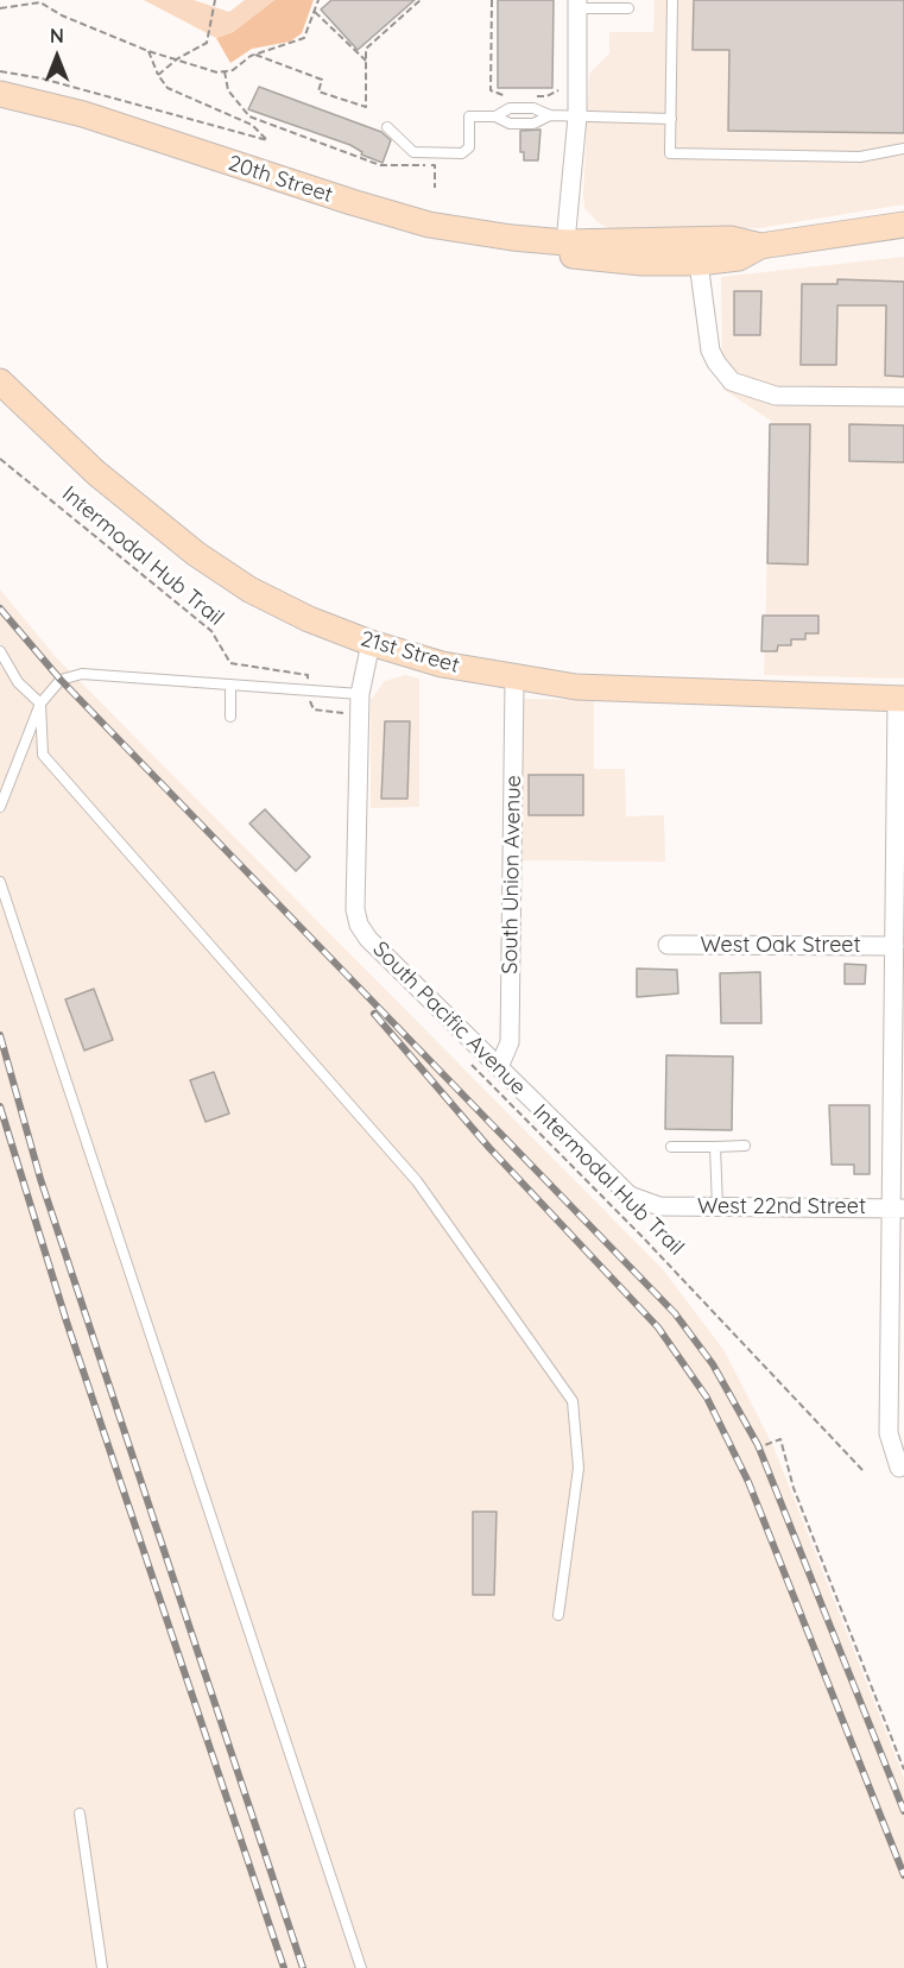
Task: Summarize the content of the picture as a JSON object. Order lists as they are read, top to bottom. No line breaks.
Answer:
{"streets":{"main road":["20th Street","21st Street"],"street":["South Union Avenue","West Oak Street","South Pacific Avenue","West 22nd Street"],"path":["Intermodal Hub Trail"]},"crossings":[["21st Street","South Union Avenue"],["21st Street","South Pacific Avenue"],["South Union Avenue","South Pacific Avenue"],["South Pacific Avenue","West 22nd Street"]],"north":"top"}
